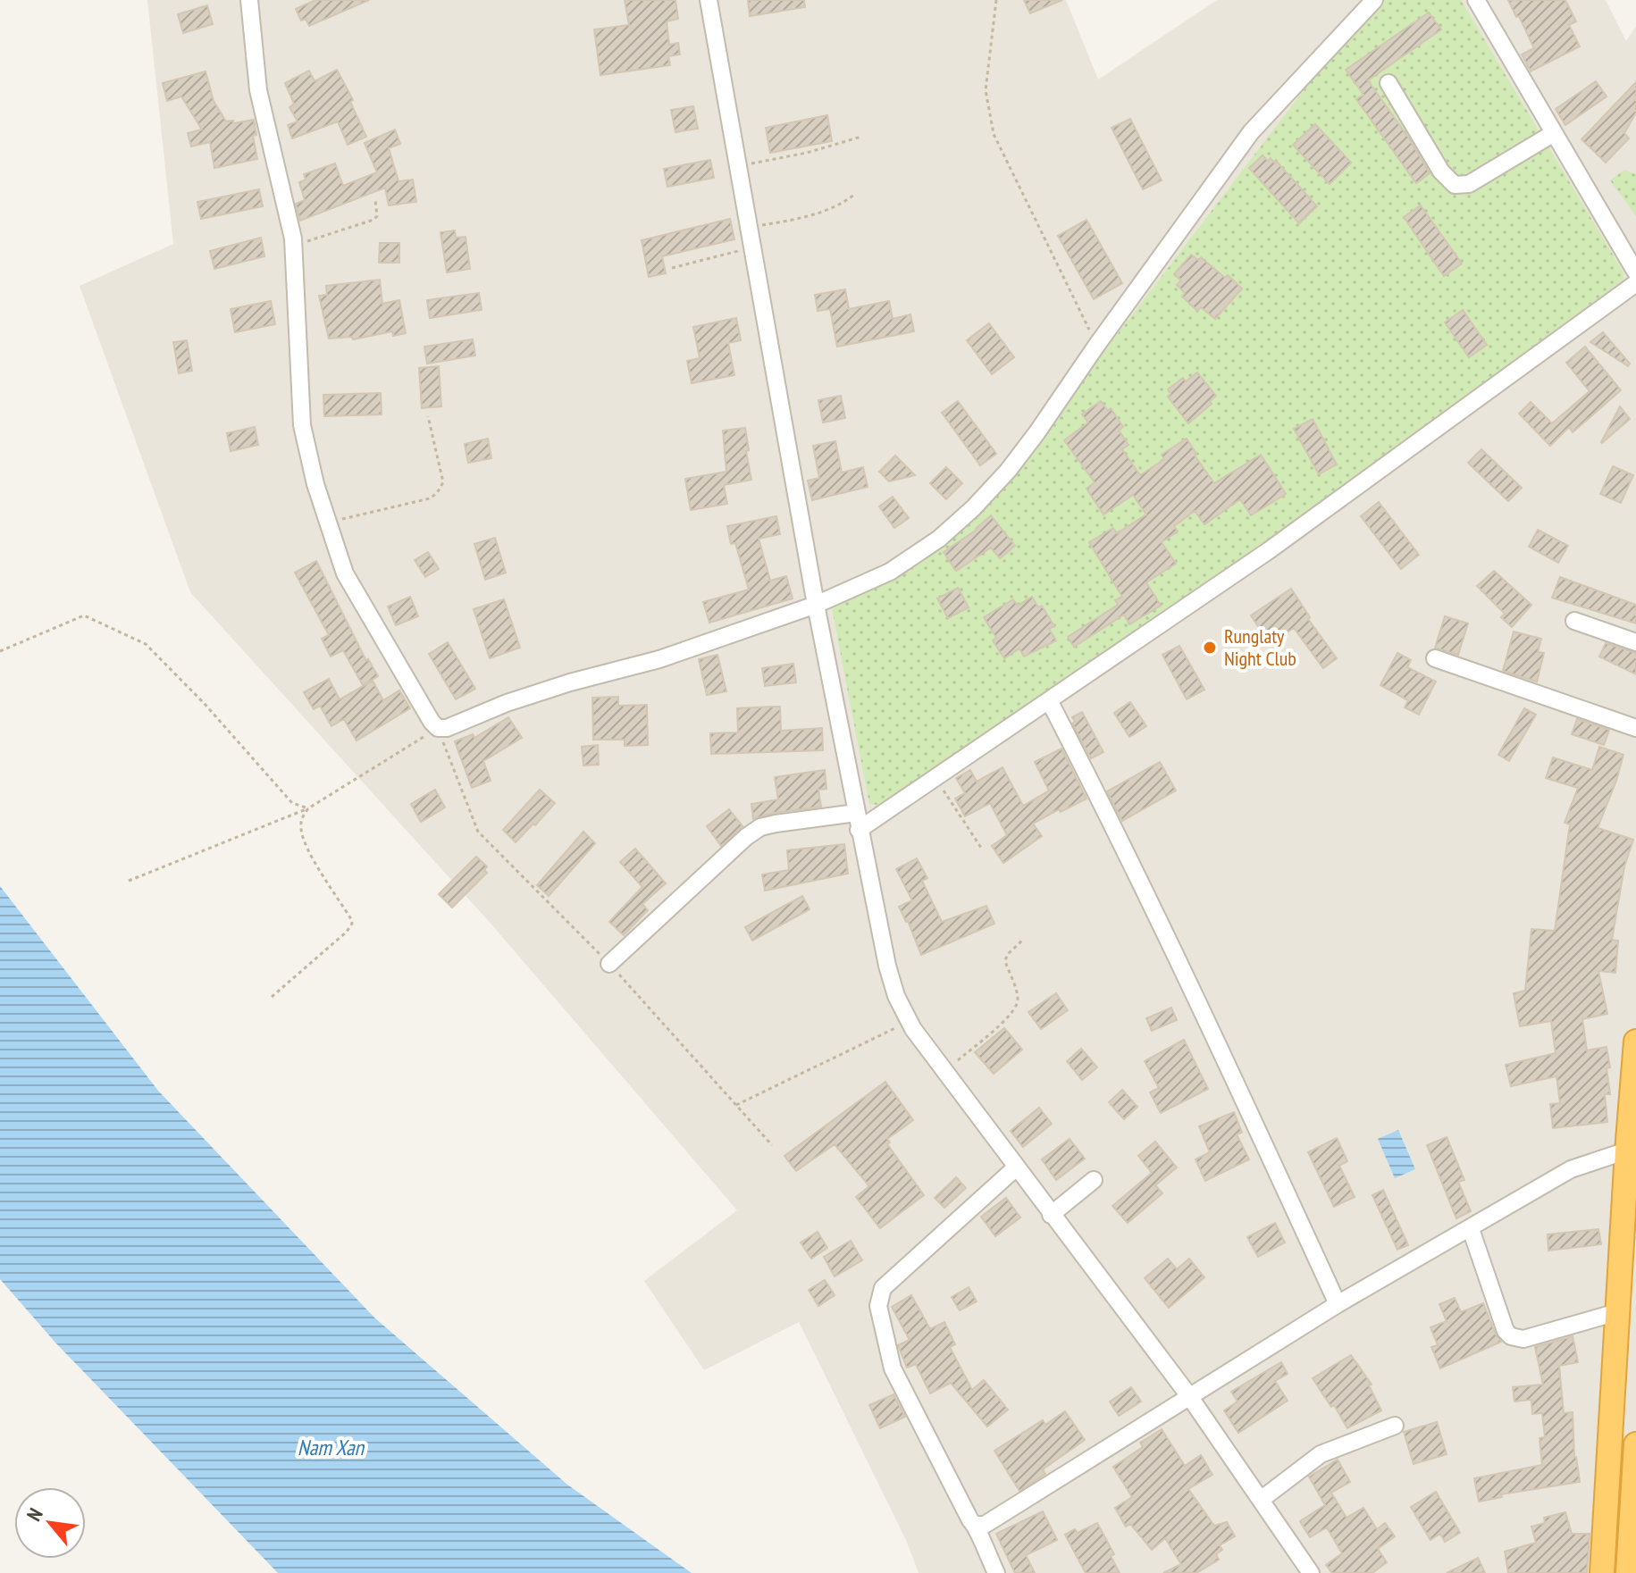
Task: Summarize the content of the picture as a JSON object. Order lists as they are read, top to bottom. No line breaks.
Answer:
{"water":["Nam Xan"],"places":["Runglaty Night Club"],"north":"top left"}
